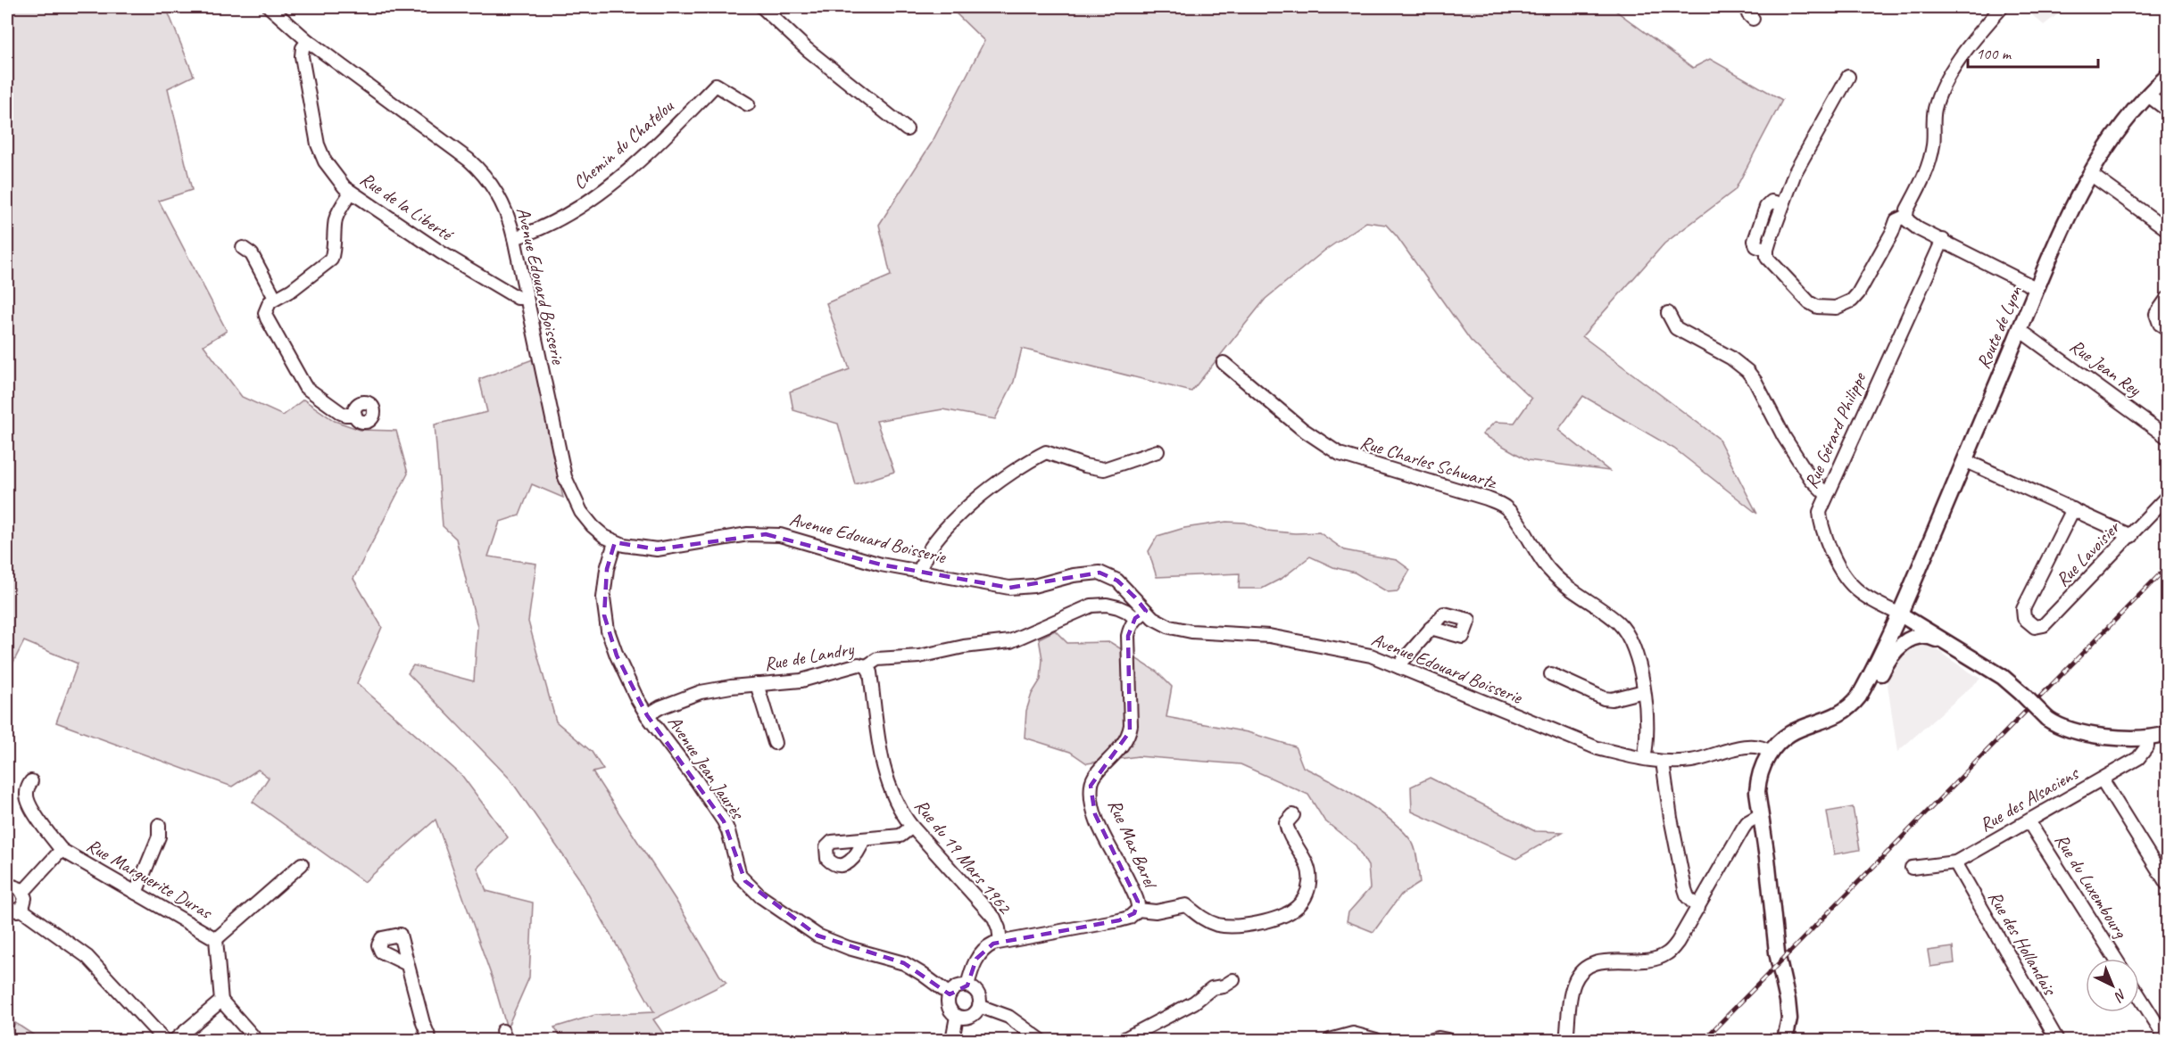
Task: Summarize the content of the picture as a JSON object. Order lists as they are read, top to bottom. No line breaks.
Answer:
{"streets":{"main road":["Route de Lyon"],"street":["Chemin du Chatelou","Rue de la Liberté","Avenue Edouard Boisserie","Rue Jean Rey","Rue Gérard Philippe","Rue Charles Schwartz","Rue Lavoisier","Rue de Landry","Avenue Jean Jaurès","Rue des Alsaciens","Rue Max Barel","Rue du 19 Mars 1962","Rue Marguerite Duras","Rue du Luxembourg","Rue des Hollandais"]},"crossings":[["Chemin du Chatelou","Avenue Edouard Boisserie"],["Rue de la Liberté","Avenue Edouard Boisserie"],["Avenue Edouard Boisserie","Rue Charles Schwartz"],["Avenue Edouard Boisserie","Avenue Jean Jaurès"],["Route de Lyon","Rue Jean Rey"],["Route de Lyon","Rue Gérard Philippe"],["Rue de Landry","Avenue Jean Jaurès"],["Rue de Landry","Rue du 19 Mars 1962"],["Avenue Jean Jaurès","Rue Max Barel"],["Rue des Alsaciens","Rue du Luxembourg"],["Rue des Alsaciens","Rue des Hollandais"],["Rue Max Barel","Rue du 19 Mars 1962"]],"scale_bar":"100 m","north":"bottom right"}
